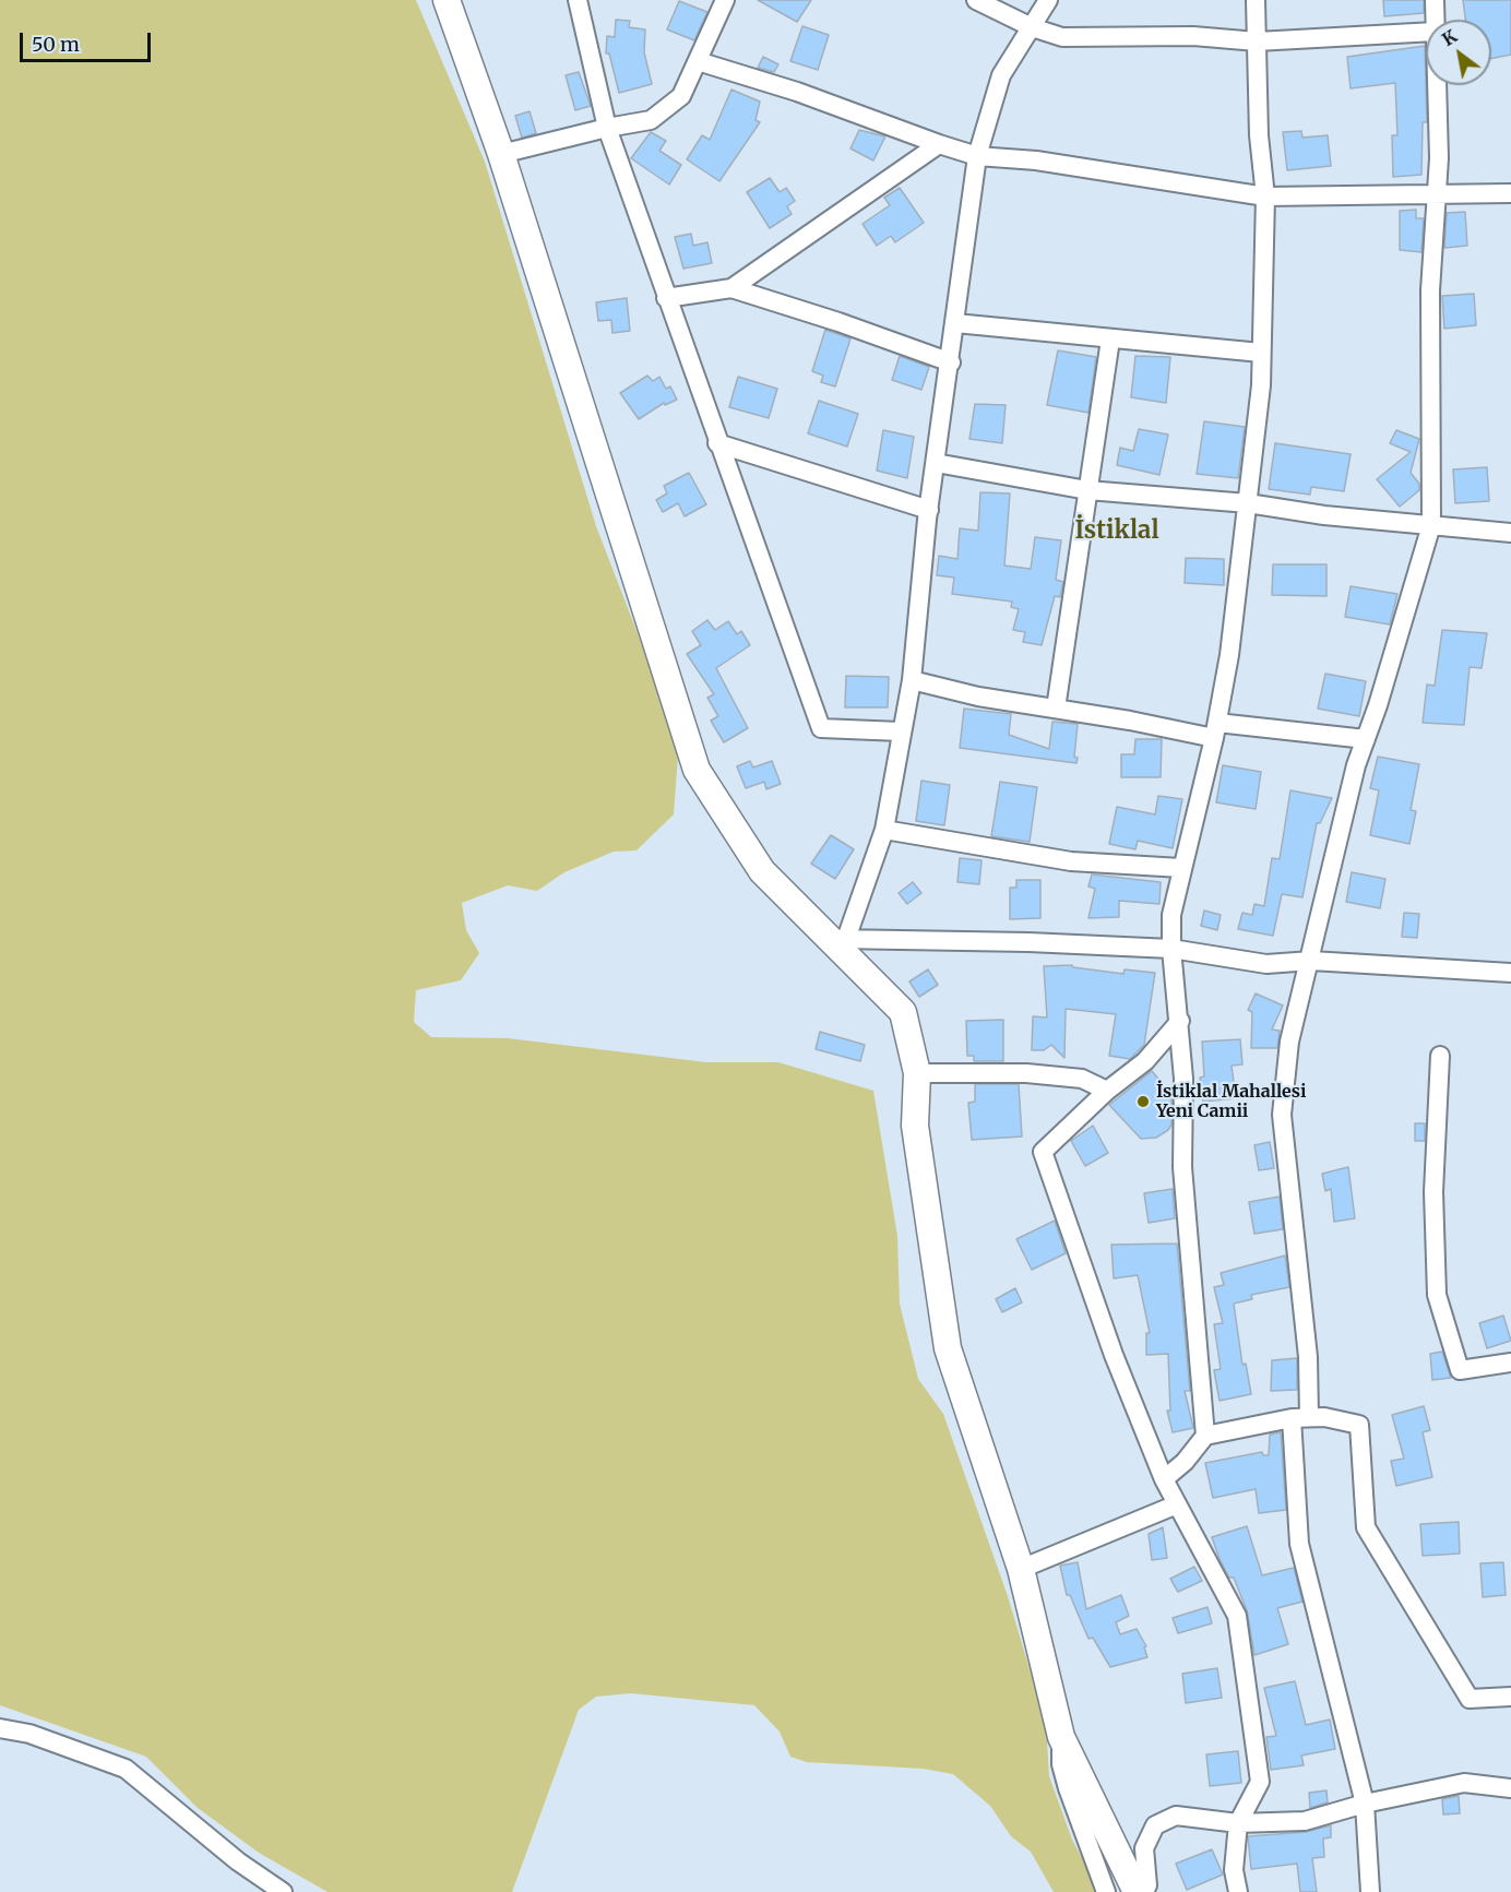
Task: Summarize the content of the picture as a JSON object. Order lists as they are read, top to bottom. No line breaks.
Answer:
{"districts":["İstiklal"],"places":["İstiklal Mahallesi Yeni Camii"],"scale_bar":"50 m","north":"top left"}
